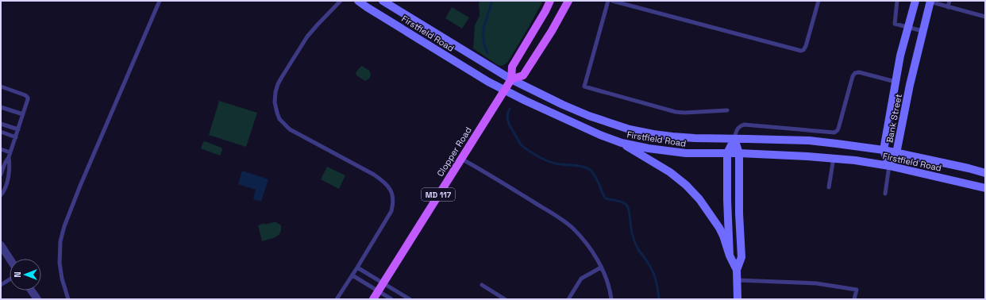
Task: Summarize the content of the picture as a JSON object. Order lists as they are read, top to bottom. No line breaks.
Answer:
{"streets":{"main road":["Clopper Road","MD 117"],"street":["Firstfield Road","Bank Street"]},"crossings":[["Firstfield Road","Bank Street"],["Firstfield Road","Clopper Road"]],"north":"left"}
